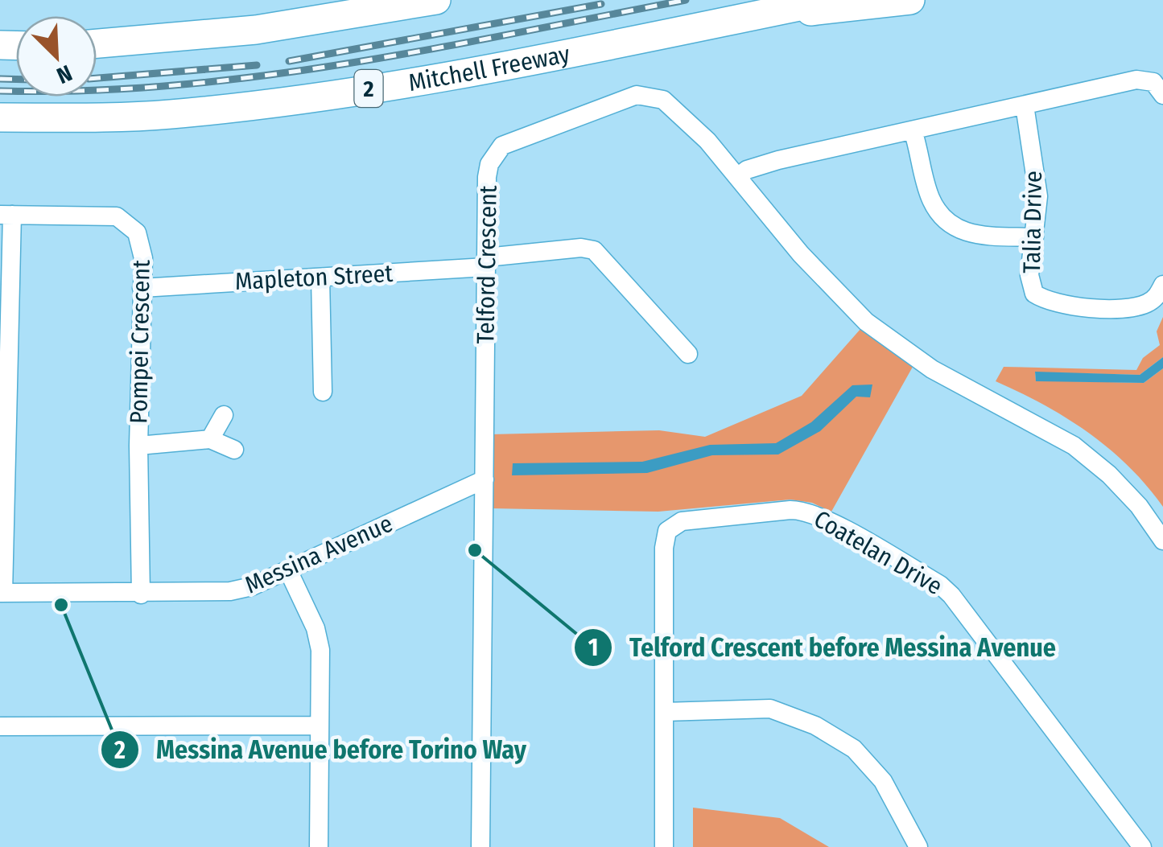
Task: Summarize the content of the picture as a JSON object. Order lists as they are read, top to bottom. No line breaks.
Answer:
{"streets":{"highway":["Mitchell Freeway","2"],"street":["Talia Drive","Telford Crescent","Mapleton Street","Pompei Crescent","Coatelan Drive","Messina Avenue"]},"crossings":[["Telford Crescent","Mapleton Street"],["Telford Crescent","Messina Avenue"],["Mapleton Street","Pompei Crescent"],["Pompei Crescent","Messina Avenue"]],"places":["Telford Crescent before Messina Avenue","Messina Avenue before Torino Way"],"north":"bottom right"}
